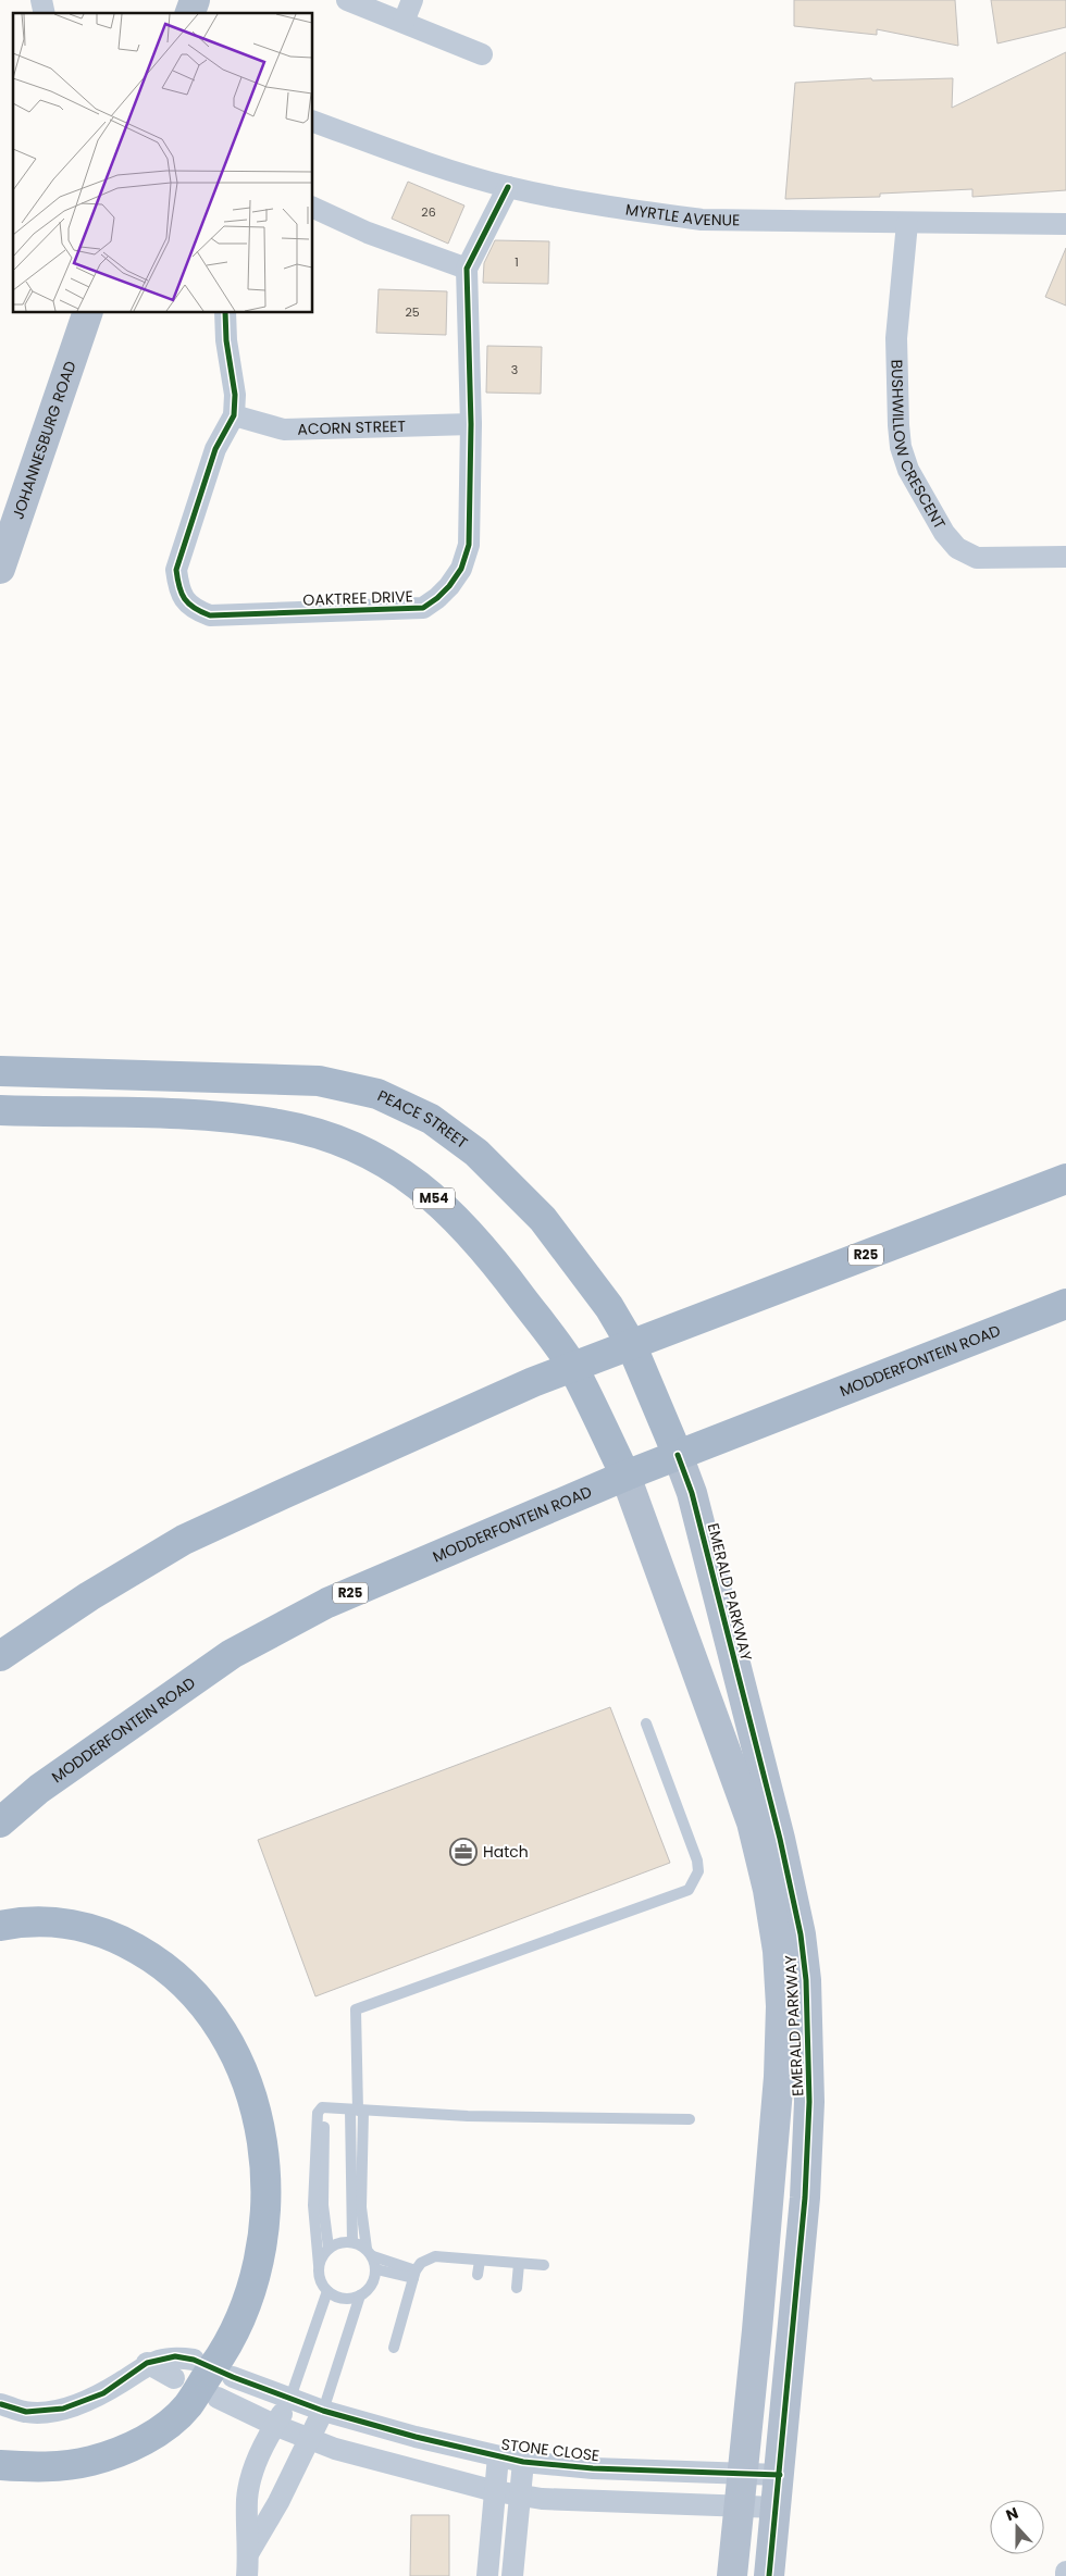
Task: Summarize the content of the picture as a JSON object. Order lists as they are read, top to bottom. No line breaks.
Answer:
{"streets":{"main road":["PEACE STREET","M54","R25","MODDERFONTEIN ROAD"],"street":["MYRTLE AVENUE","ACORN STREET","JOHANNESBURG ROAD","BUSHWILLOW CRESCENT","OAKTREE DRIVE","EMERALD PARKWAY","STONE CLOSE"]},"crossings":[["MYRTLE AVENUE","BUSHWILLOW CRESCENT"],["MYRTLE AVENUE","OAKTREE DRIVE"],["ACORN STREET","OAKTREE DRIVE"],["PEACE STREET","R25"],["PEACE STREET","MODDERFONTEIN ROAD"],["PEACE STREET","EMERALD PARKWAY"],["M54","R25"],["M54","MODDERFONTEIN ROAD"],["M54","EMERALD PARKWAY"],["MODDERFONTEIN ROAD","EMERALD PARKWAY"],["EMERALD PARKWAY","STONE CLOSE"]],"places":{"office":["Hatch"]},"house_numbers":["26","1","25","3"],"north":"top"}
